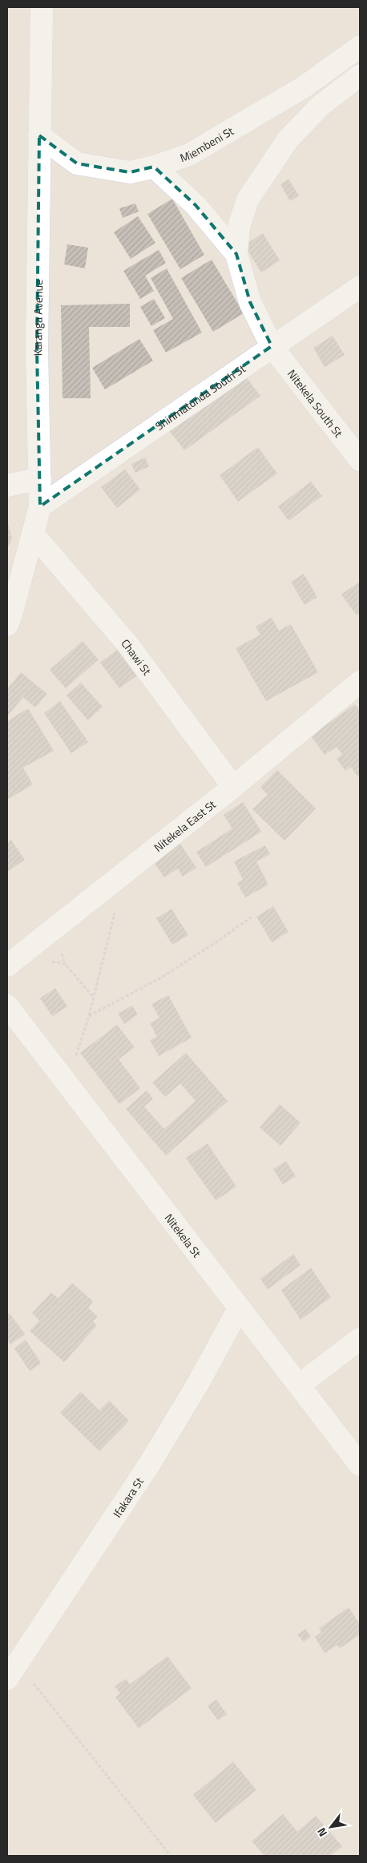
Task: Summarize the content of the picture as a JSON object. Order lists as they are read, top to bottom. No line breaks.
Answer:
{"streets":{"street":["Miembeni St","Karanga Avenue","Shirimatunda South St","Nitekela South St","Chawi St","Nitekela East St","Nitekela St","Ifakara St"]},"crossings":[["Miembeni St","Karanga Avenue"],["Karanga Avenue","Shirimatunda South St"],["Karanga Avenue","Chawi St"],["Shirimatunda South St","Nitekela South St"],["Chawi St","Nitekela East St"],["Nitekela St","Ifakara St"]],"north":"bottom left"}
